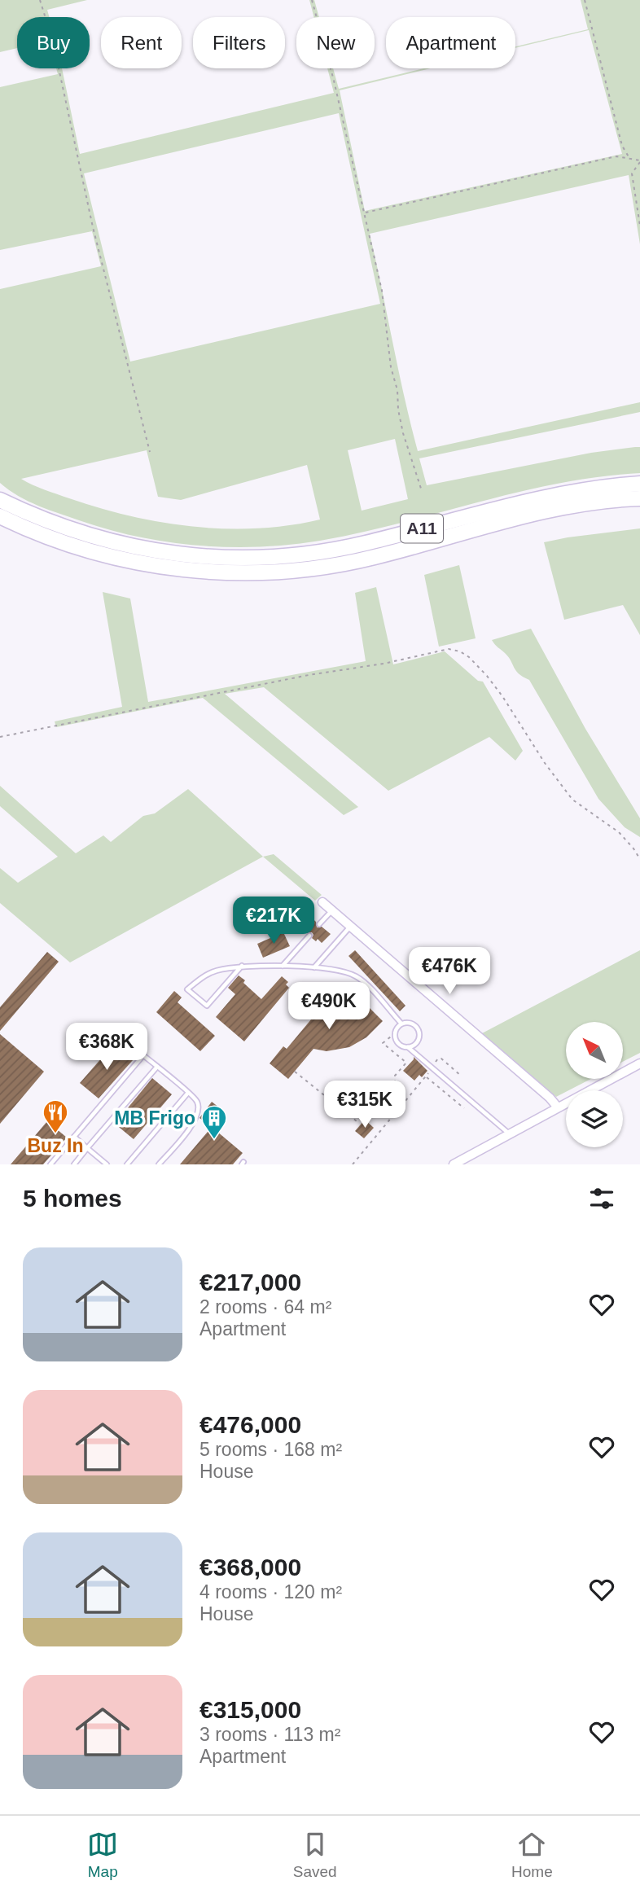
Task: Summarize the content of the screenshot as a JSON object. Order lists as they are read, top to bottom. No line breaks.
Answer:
{"streets":{"highway":["A11"]},"places":{"restaurant":["Buz In"],"building":["MB Frigo"]},"north":"top left","page":{"chip":["Buy","Rent","Filters","New","Apartment"],"price":["€217K","€476K","€490K","€368K","€315K"],"heading":"5 homes","list":[{"name":"€217,000","note":"2 rooms · 64 m² · Apartment"},{"name":"€476,000","note":"5 rooms · 168 m² · House"},{"name":"€368,000","note":"4 rooms · 120 m² · House"},{"name":"€315,000","note":"3 rooms · 113 m² · Apartment"}],"tabs":["Map","Saved","Home"]}}
